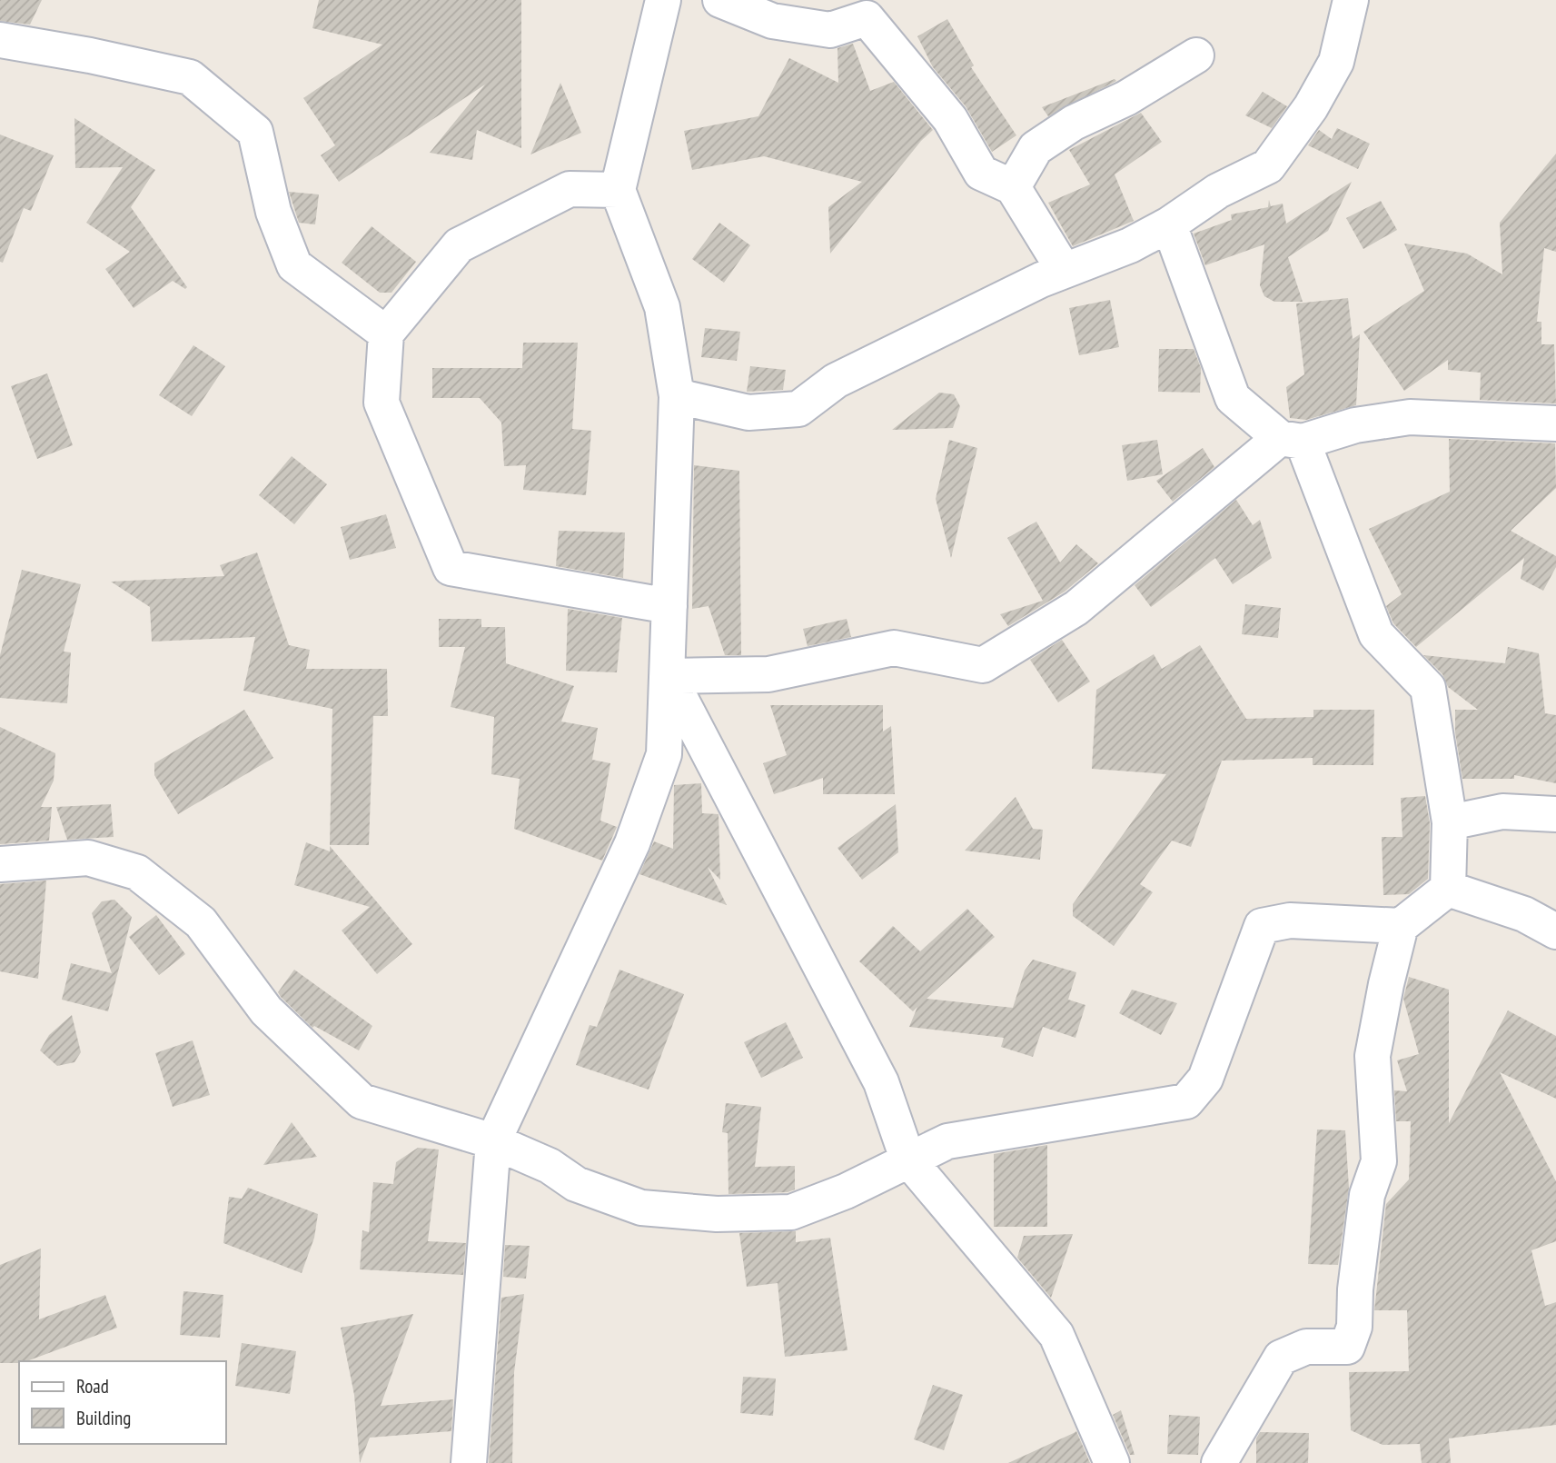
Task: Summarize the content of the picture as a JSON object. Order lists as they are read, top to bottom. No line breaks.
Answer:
{"legend":["Road","Building"]}
